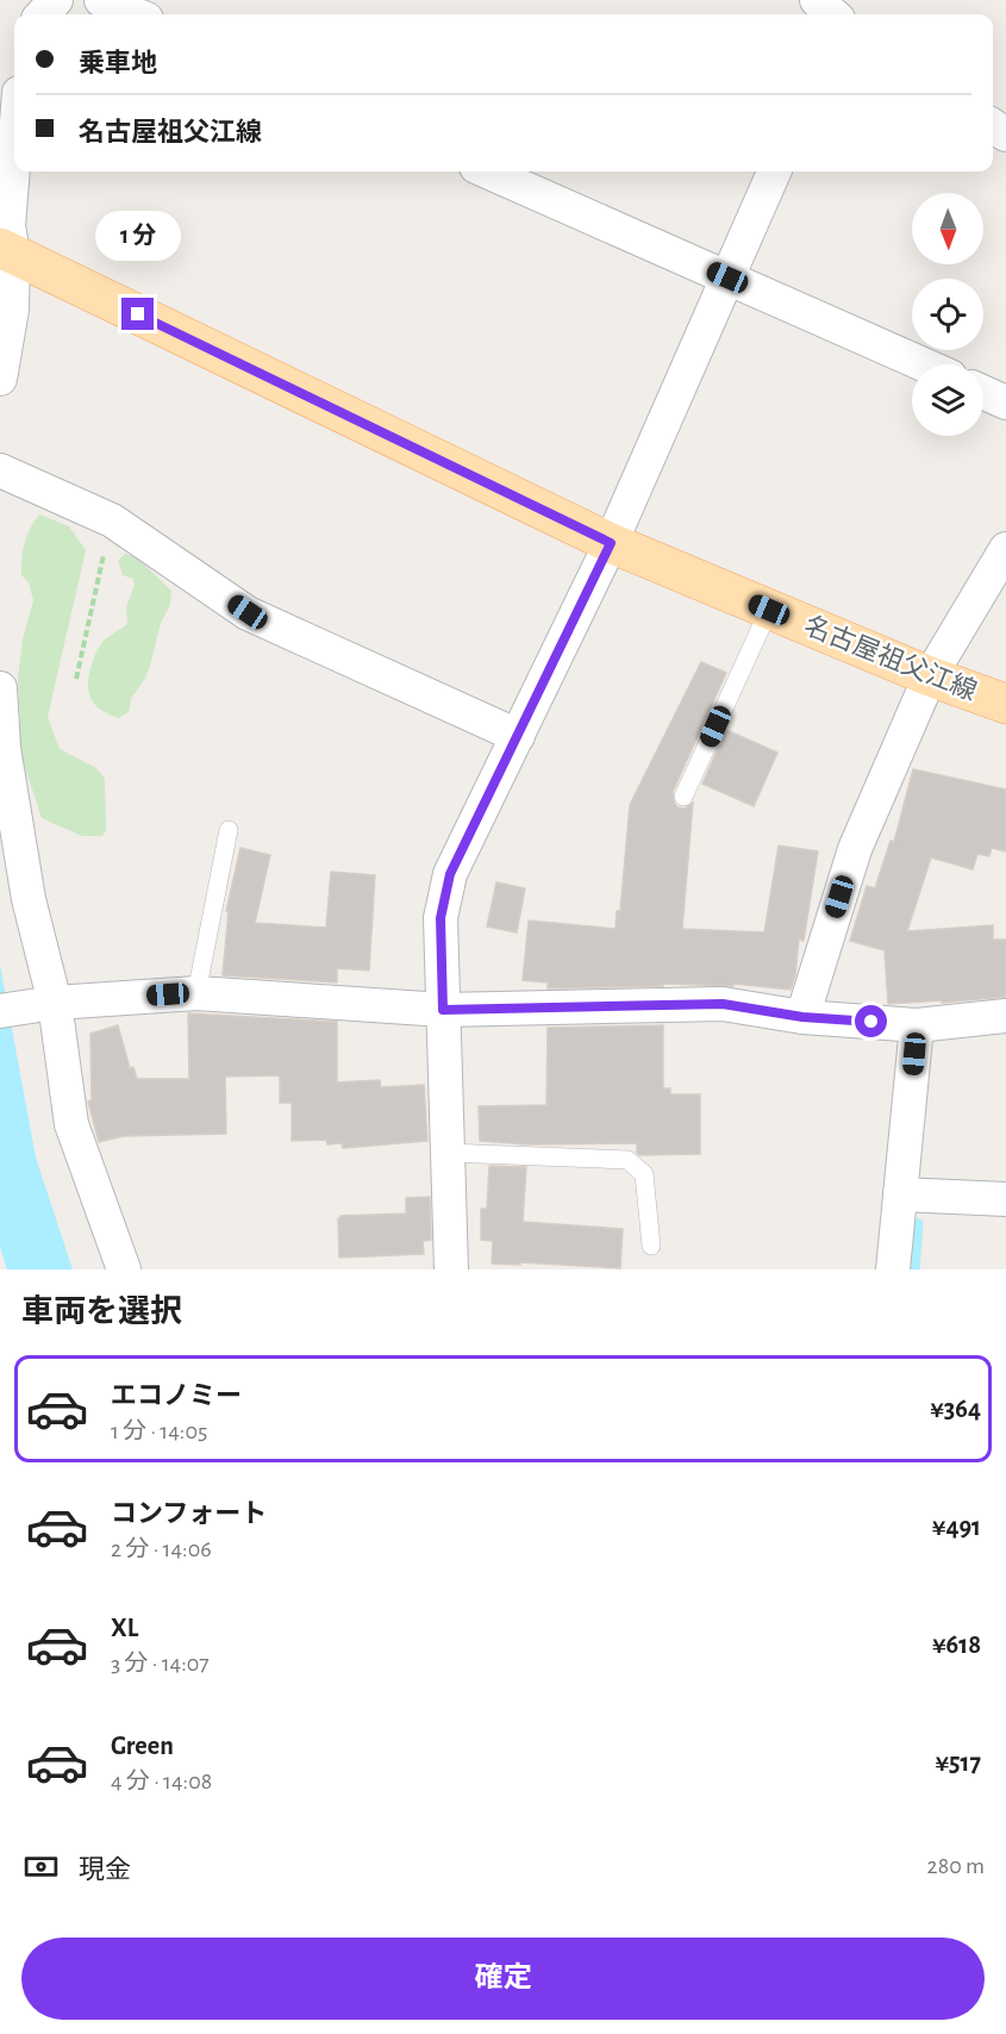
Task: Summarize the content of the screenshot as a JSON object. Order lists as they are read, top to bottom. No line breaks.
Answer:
{"streets":{"main road":["名古屋祖父江線"]},"north":"bottom","page":{"banner":["乗車地","名古屋祖父江線"],"bubble":"1 分","heading":"車両を選択","list":[{"name":"エコノミー","note":"1 分 · 14:05","value":"¥364"},{"name":"コンフォート","note":"2 分 · 14:06","value":"¥491"},{"name":"XL","note":"3 分 · 14:07","value":"¥618"},{"name":"Green","note":"4 分 · 14:08","value":"¥517"}],"pay":["現金","280 m"],"buttons":"確定"}}
